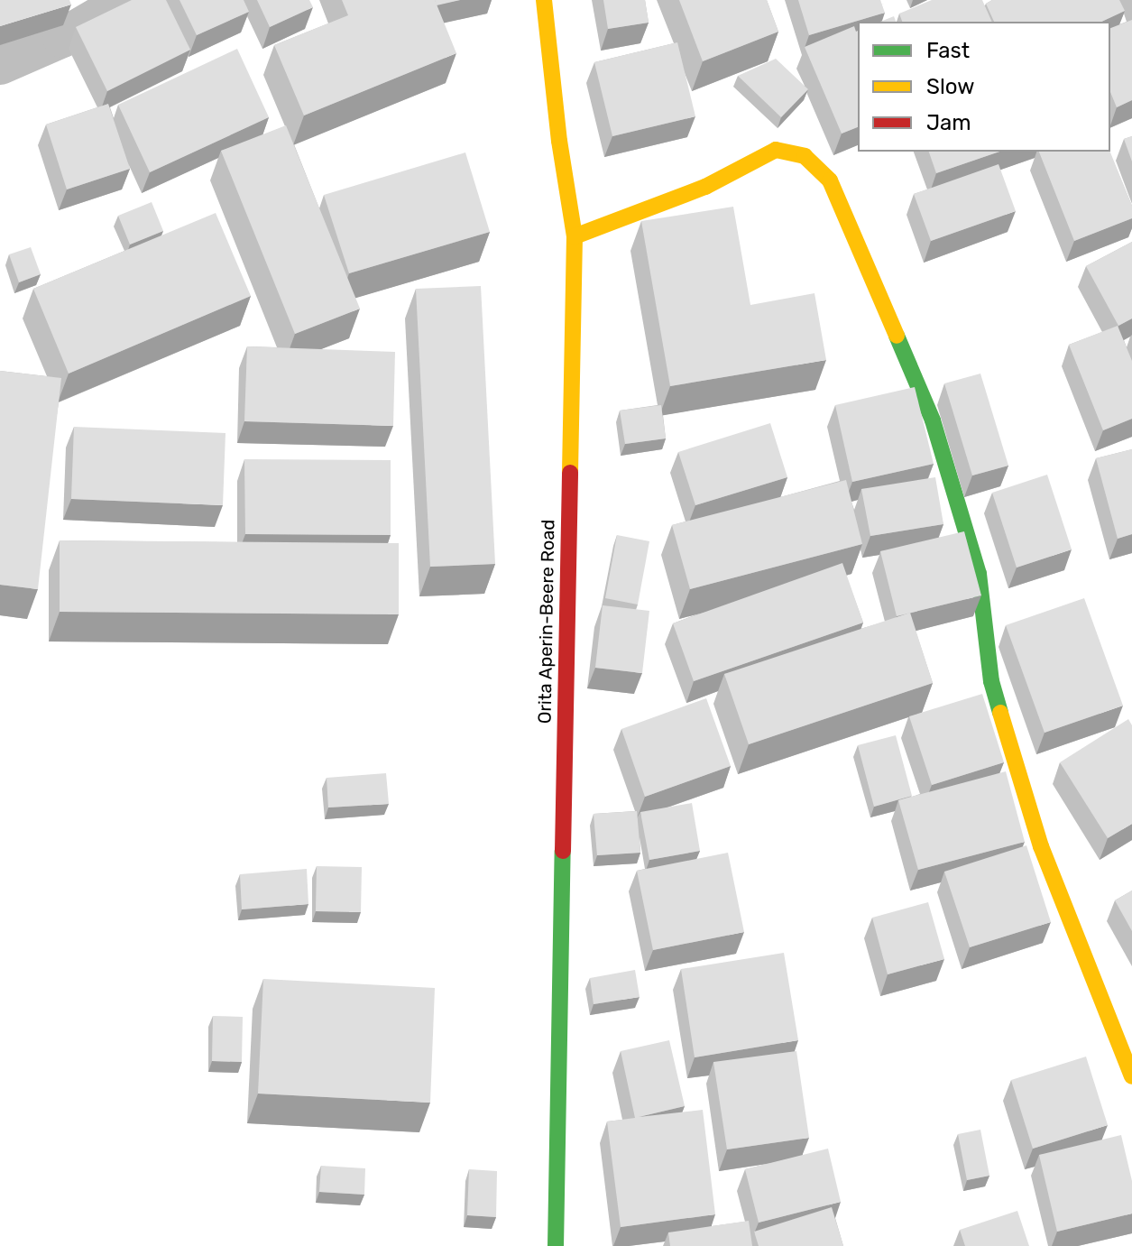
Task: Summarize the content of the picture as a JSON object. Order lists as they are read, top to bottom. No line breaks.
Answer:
{"streets":{"main road":["Orita Aperin-Beere Road"]},"legend":["Fast","Slow","Jam"]}
